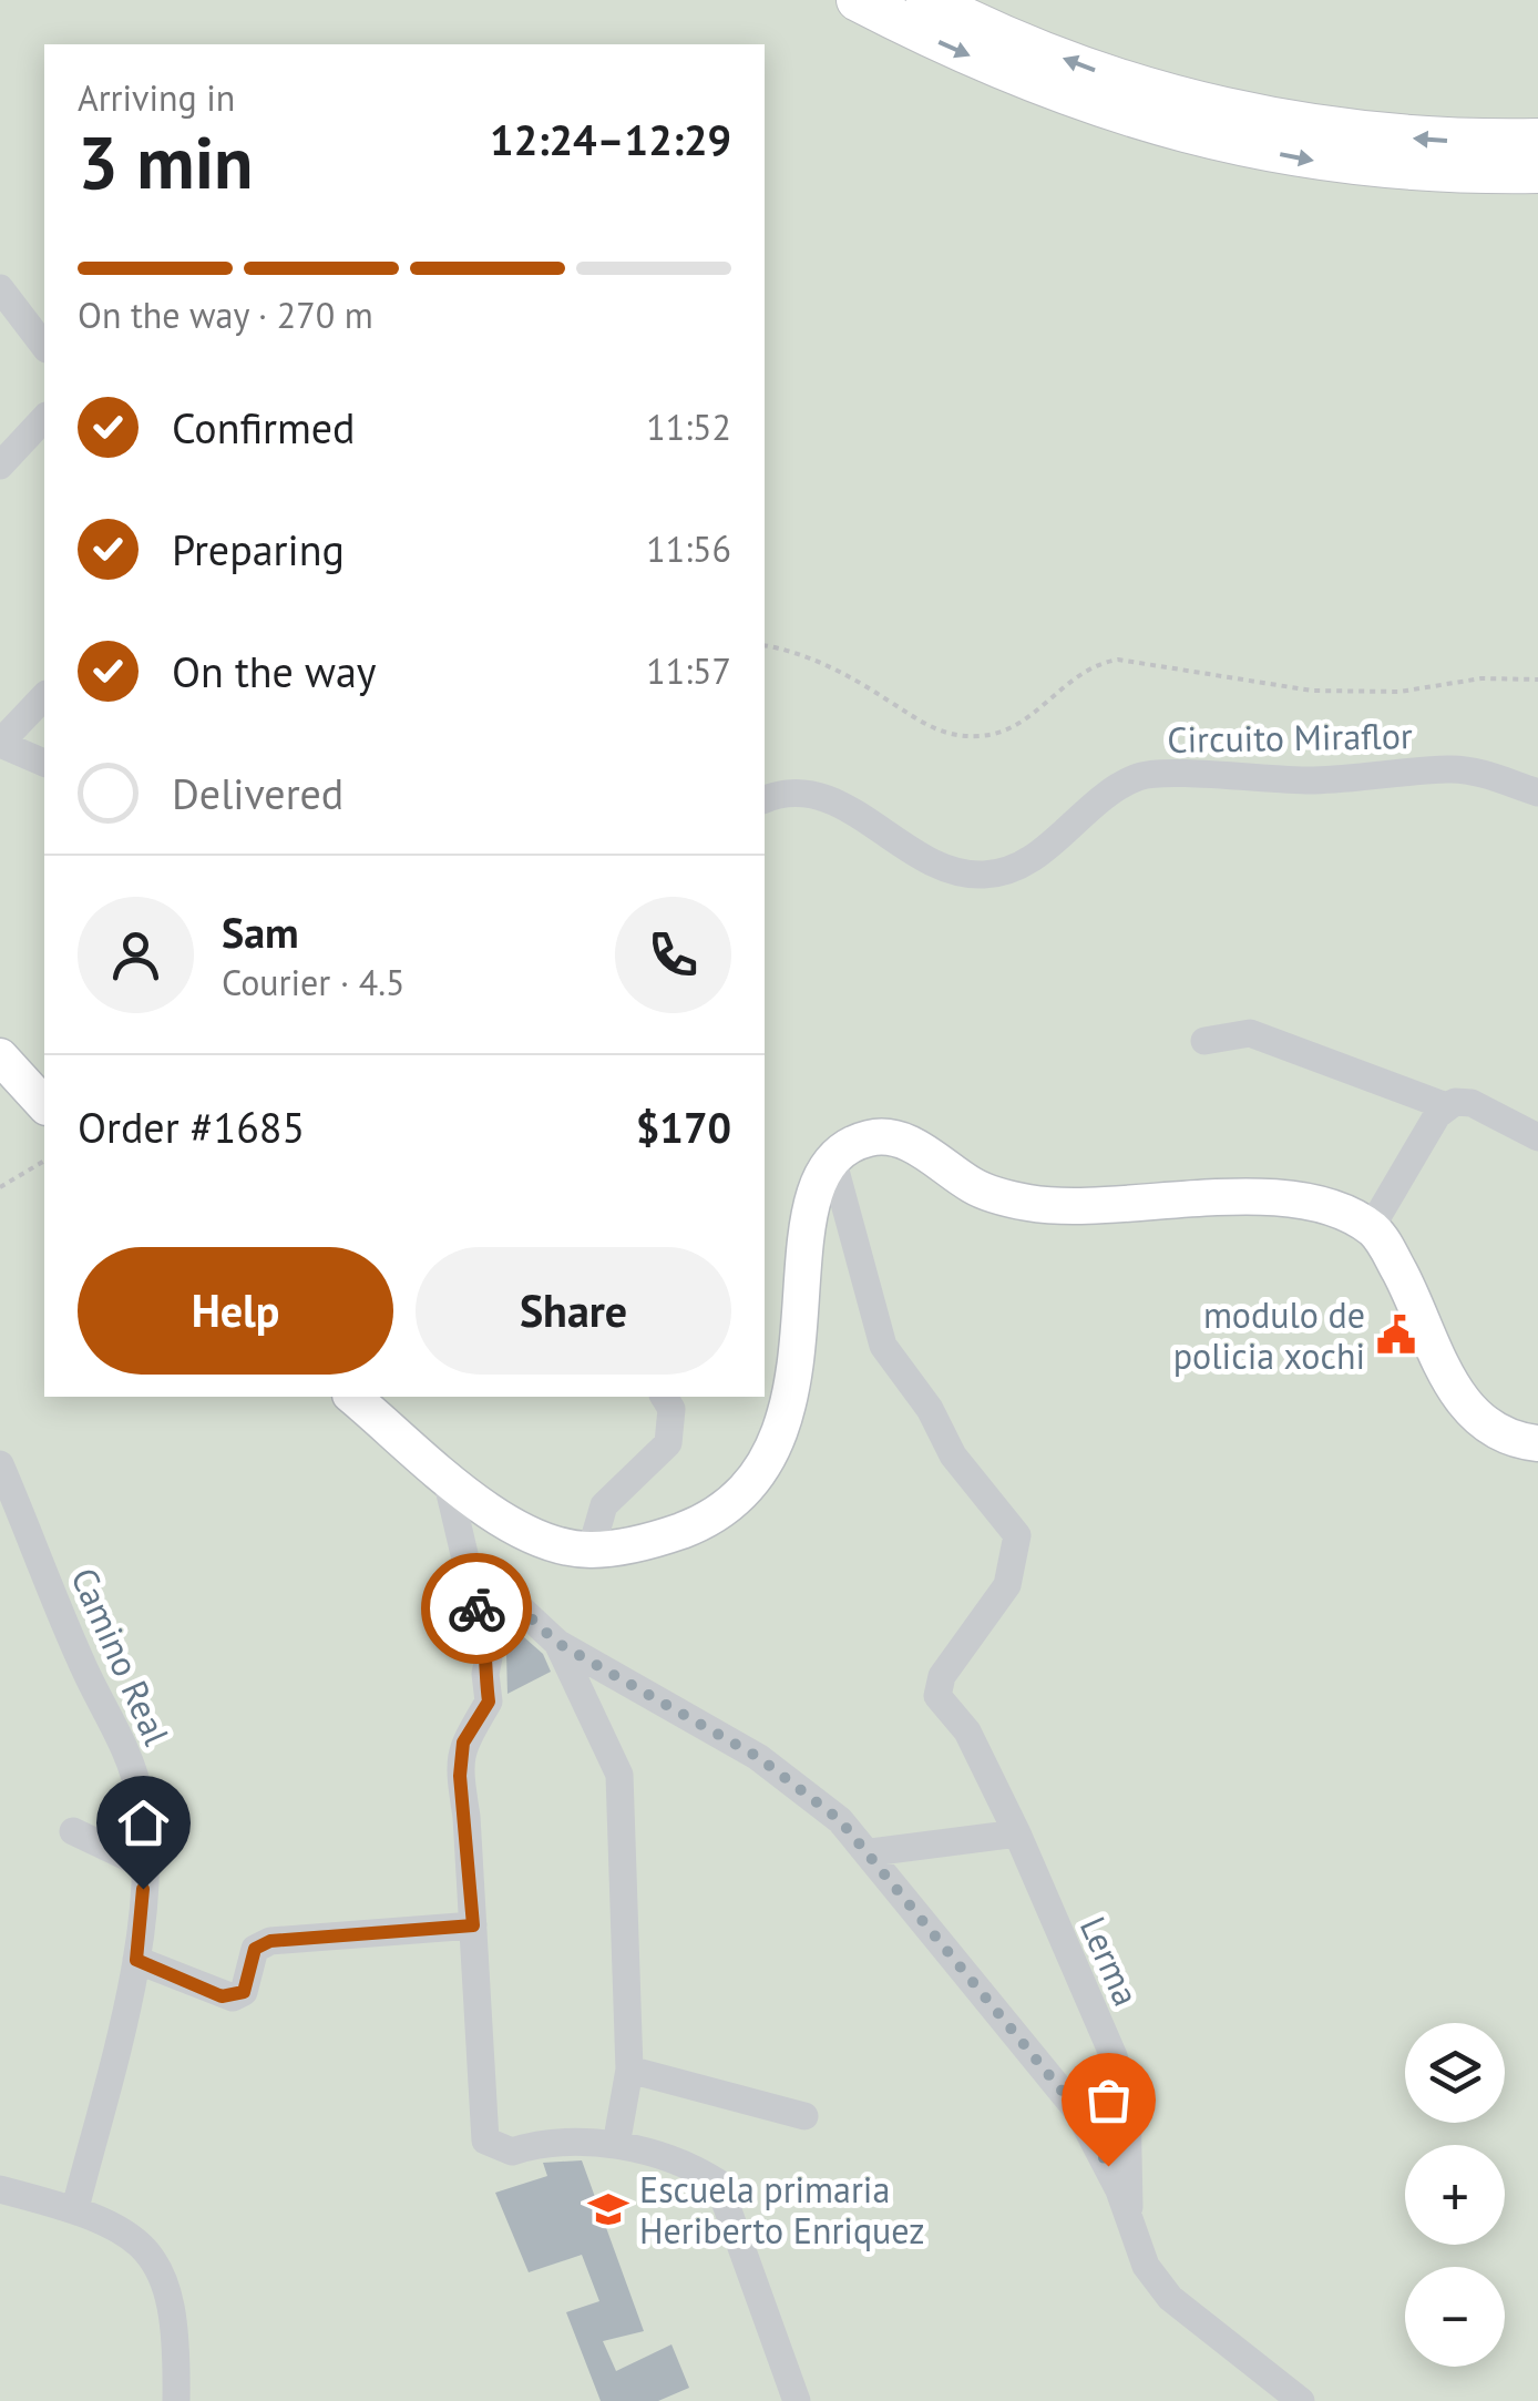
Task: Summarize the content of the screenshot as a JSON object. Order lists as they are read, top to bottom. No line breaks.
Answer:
{"streets":{"street":["Circuito Miraflor","Camino Real","Lerma"]},"places":{"public building":["modulo de policia xochi"],"school or university":["Escuela primaria Heriberto Enriquez"]},"page":{"heading":["3 min","Arriving in","12:24–12:29"],"panel":["Sam","Courier · 4.5","Order #1685","$170"],"bar":"On the way · 270 m","list":[["Confirmed","11:52"],["Preparing","11:56"],["On the way","11:57"],"Delivered"],"buttons":["Help","Share"],"map_buttons":["+","−"]}}
